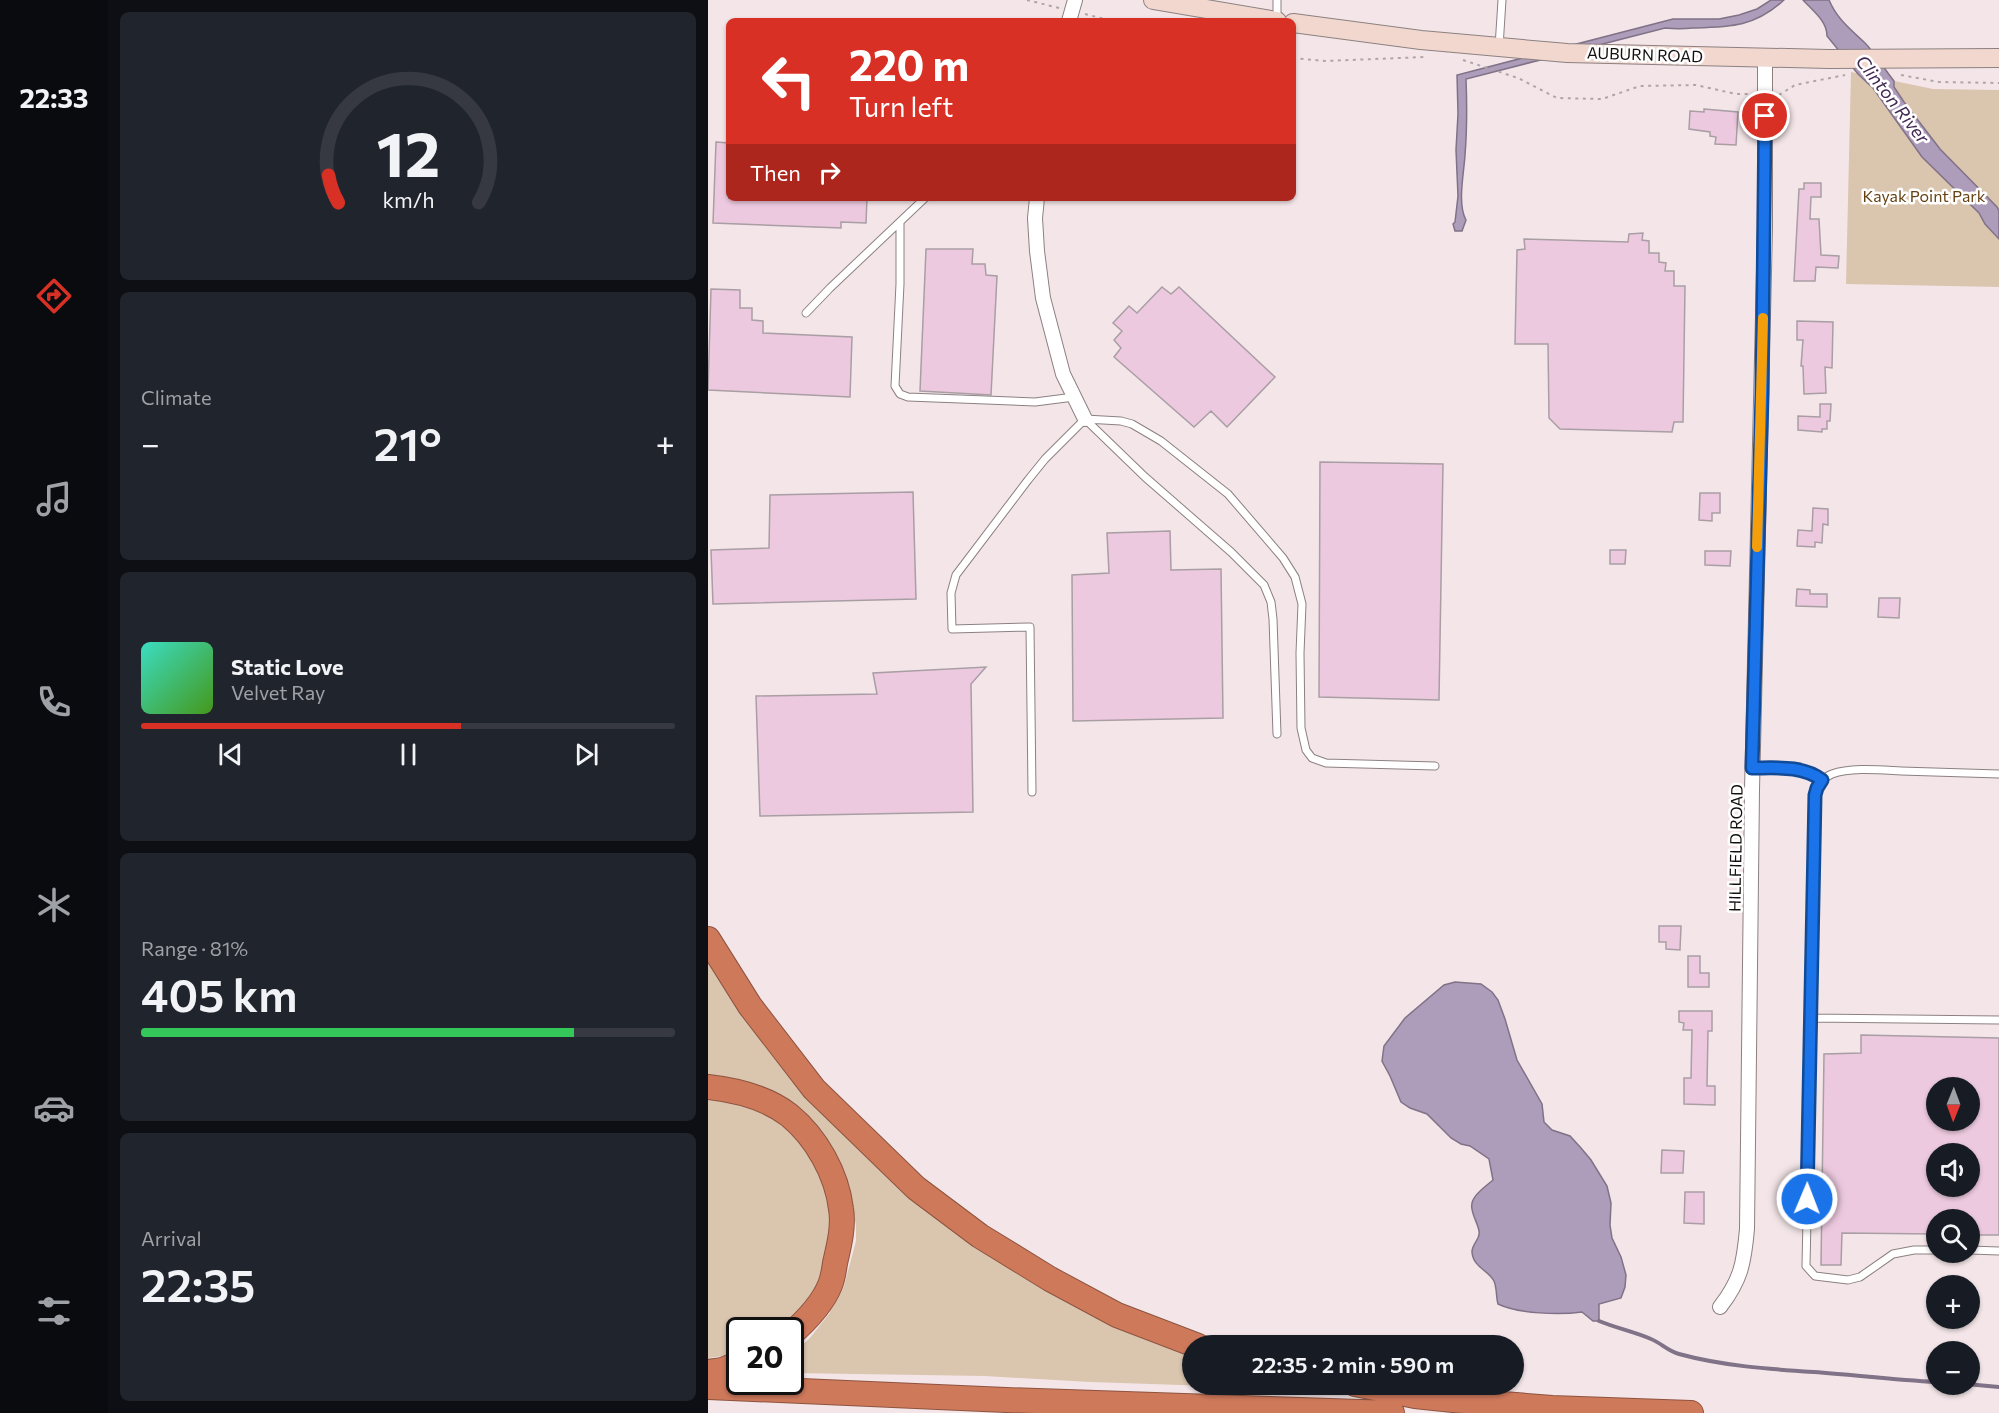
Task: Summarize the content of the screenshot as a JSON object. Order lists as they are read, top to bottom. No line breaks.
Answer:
{"streets":{"main road":["AUBURN ROAD"],"street":["HILLFIELD ROAD"]},"crossings":[["AUBURN ROAD","HILLFIELD ROAD"]],"water":["Clinton River"],"parks":["Kayak Point Park"],"north":"bottom","page":{"tabs":"22:33","turn":["220 m","Turn left"],"then":"Then","tile":["Climate",["Range · 81%","405 km"],["Arrival","22:35"]],"heat":["−","21°","+"],"song":["Static Love","Velvet Ray"],"map_buttons":["+","−"],"limit":"20","trip":"22:35 · 2 min · 590 m","gauge":["12","km/h"]}}
